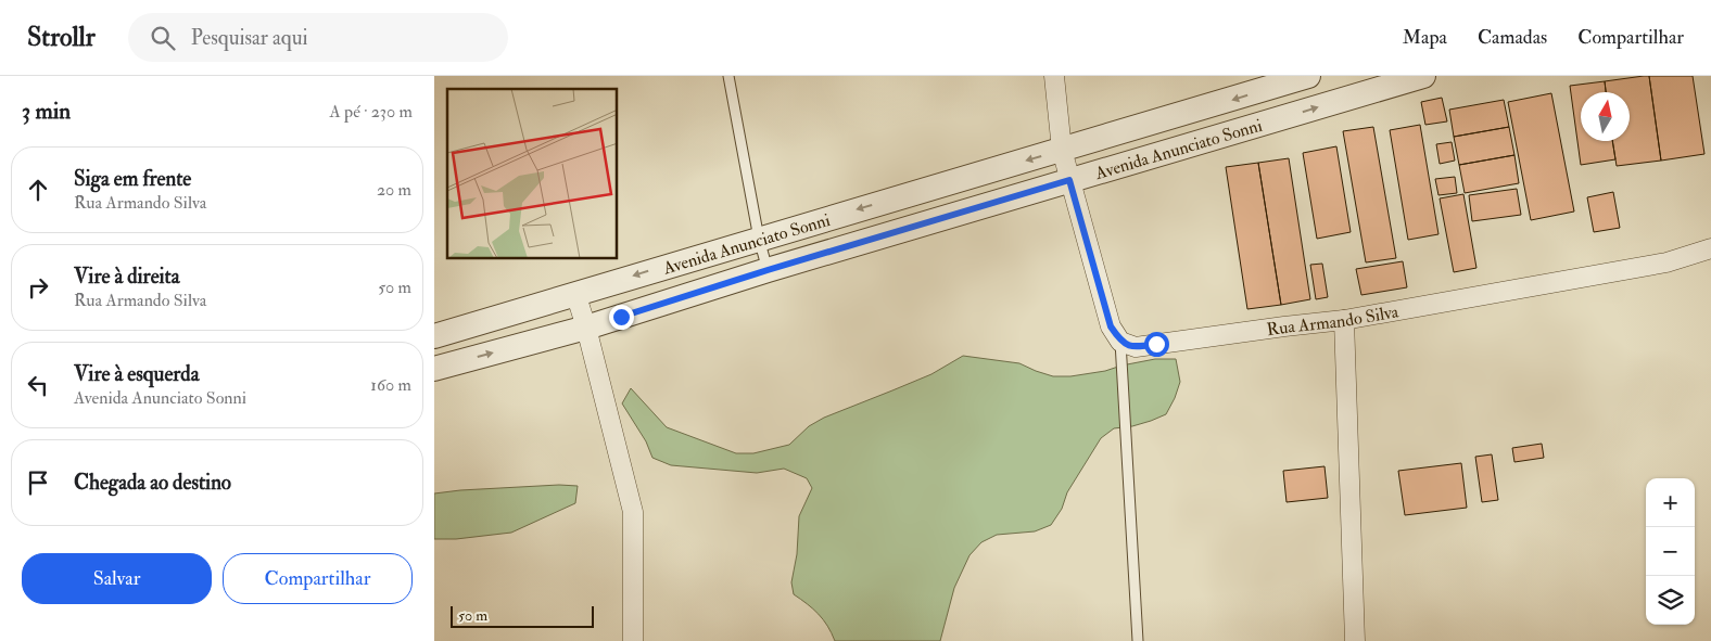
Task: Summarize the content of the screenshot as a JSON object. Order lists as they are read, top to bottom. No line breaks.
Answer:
{"streets":{"street":["Avenida Anunciato Sonni","Rua Armando Silva"]},"scale_bar":"50 m","north":"top","page":{"header":"Strollr","search":"Pesquisar aqui","nav":["Mapa","Camadas","Compartilhar"],"heading":["3 min","A pé · 230 m"],"list":[["Siga em frente","Rua Armando Silva","20 m"],["Vire à direita","Rua Armando Silva","50 m"],["Vire à esquerda","Avenida Anunciato Sonni","160 m"],"Chegada ao destino"],"map_buttons":["+","−"],"buttons":["Salvar","Compartilhar"],"scale":"50 m"}}
